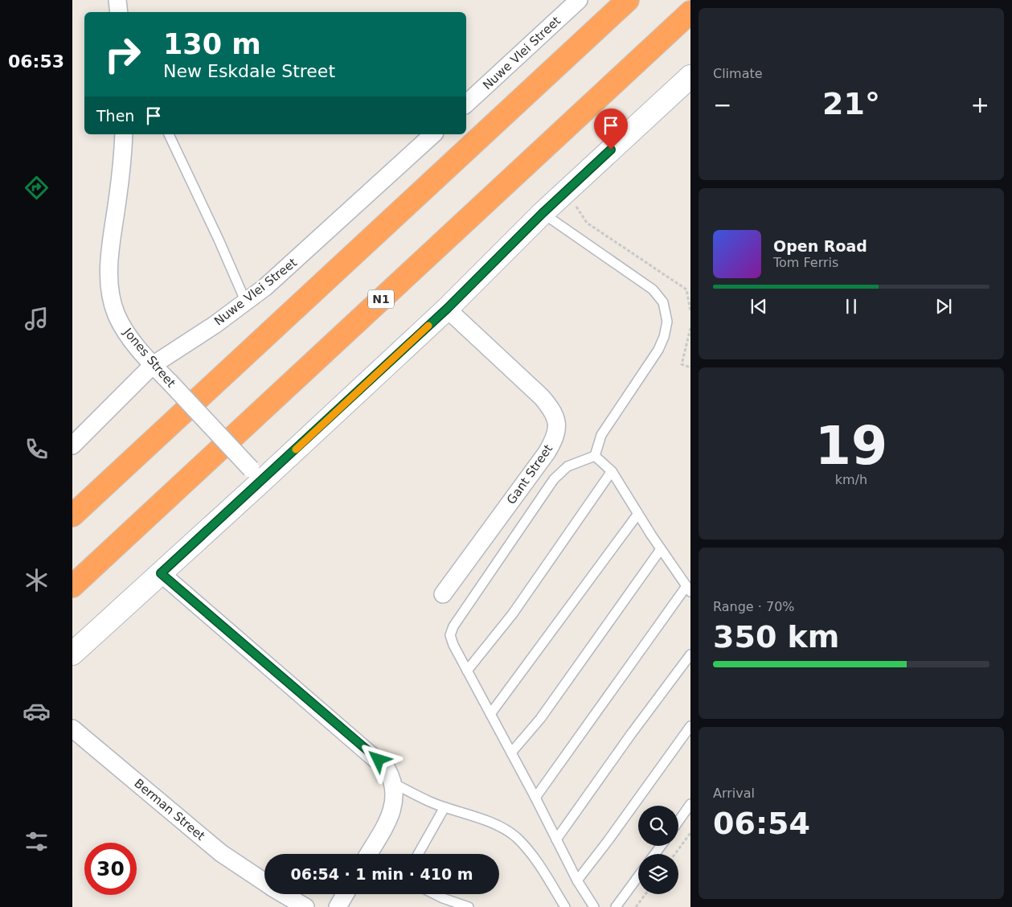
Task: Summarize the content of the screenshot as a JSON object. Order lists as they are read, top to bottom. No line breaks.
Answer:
{"streets":{"highway":["N1"],"street":["Nuwe Vlei Street","Jones Street","Gant Street","Berman Street"]},"crossings":[["Nuwe Vlei Street","Jones Street"]],"page":{"tabs":"06:53","tile":["Climate",["19","km/h"],["Range · 70%","350 km"],["Arrival","06:54"]],"turn":["130 m","New Eskdale Street"],"heat":["−","21°","+"],"then":"Then","song":["Open Road","Tom Ferris"],"limit":"30","trip":"06:54 · 1 min · 410 m"}}
